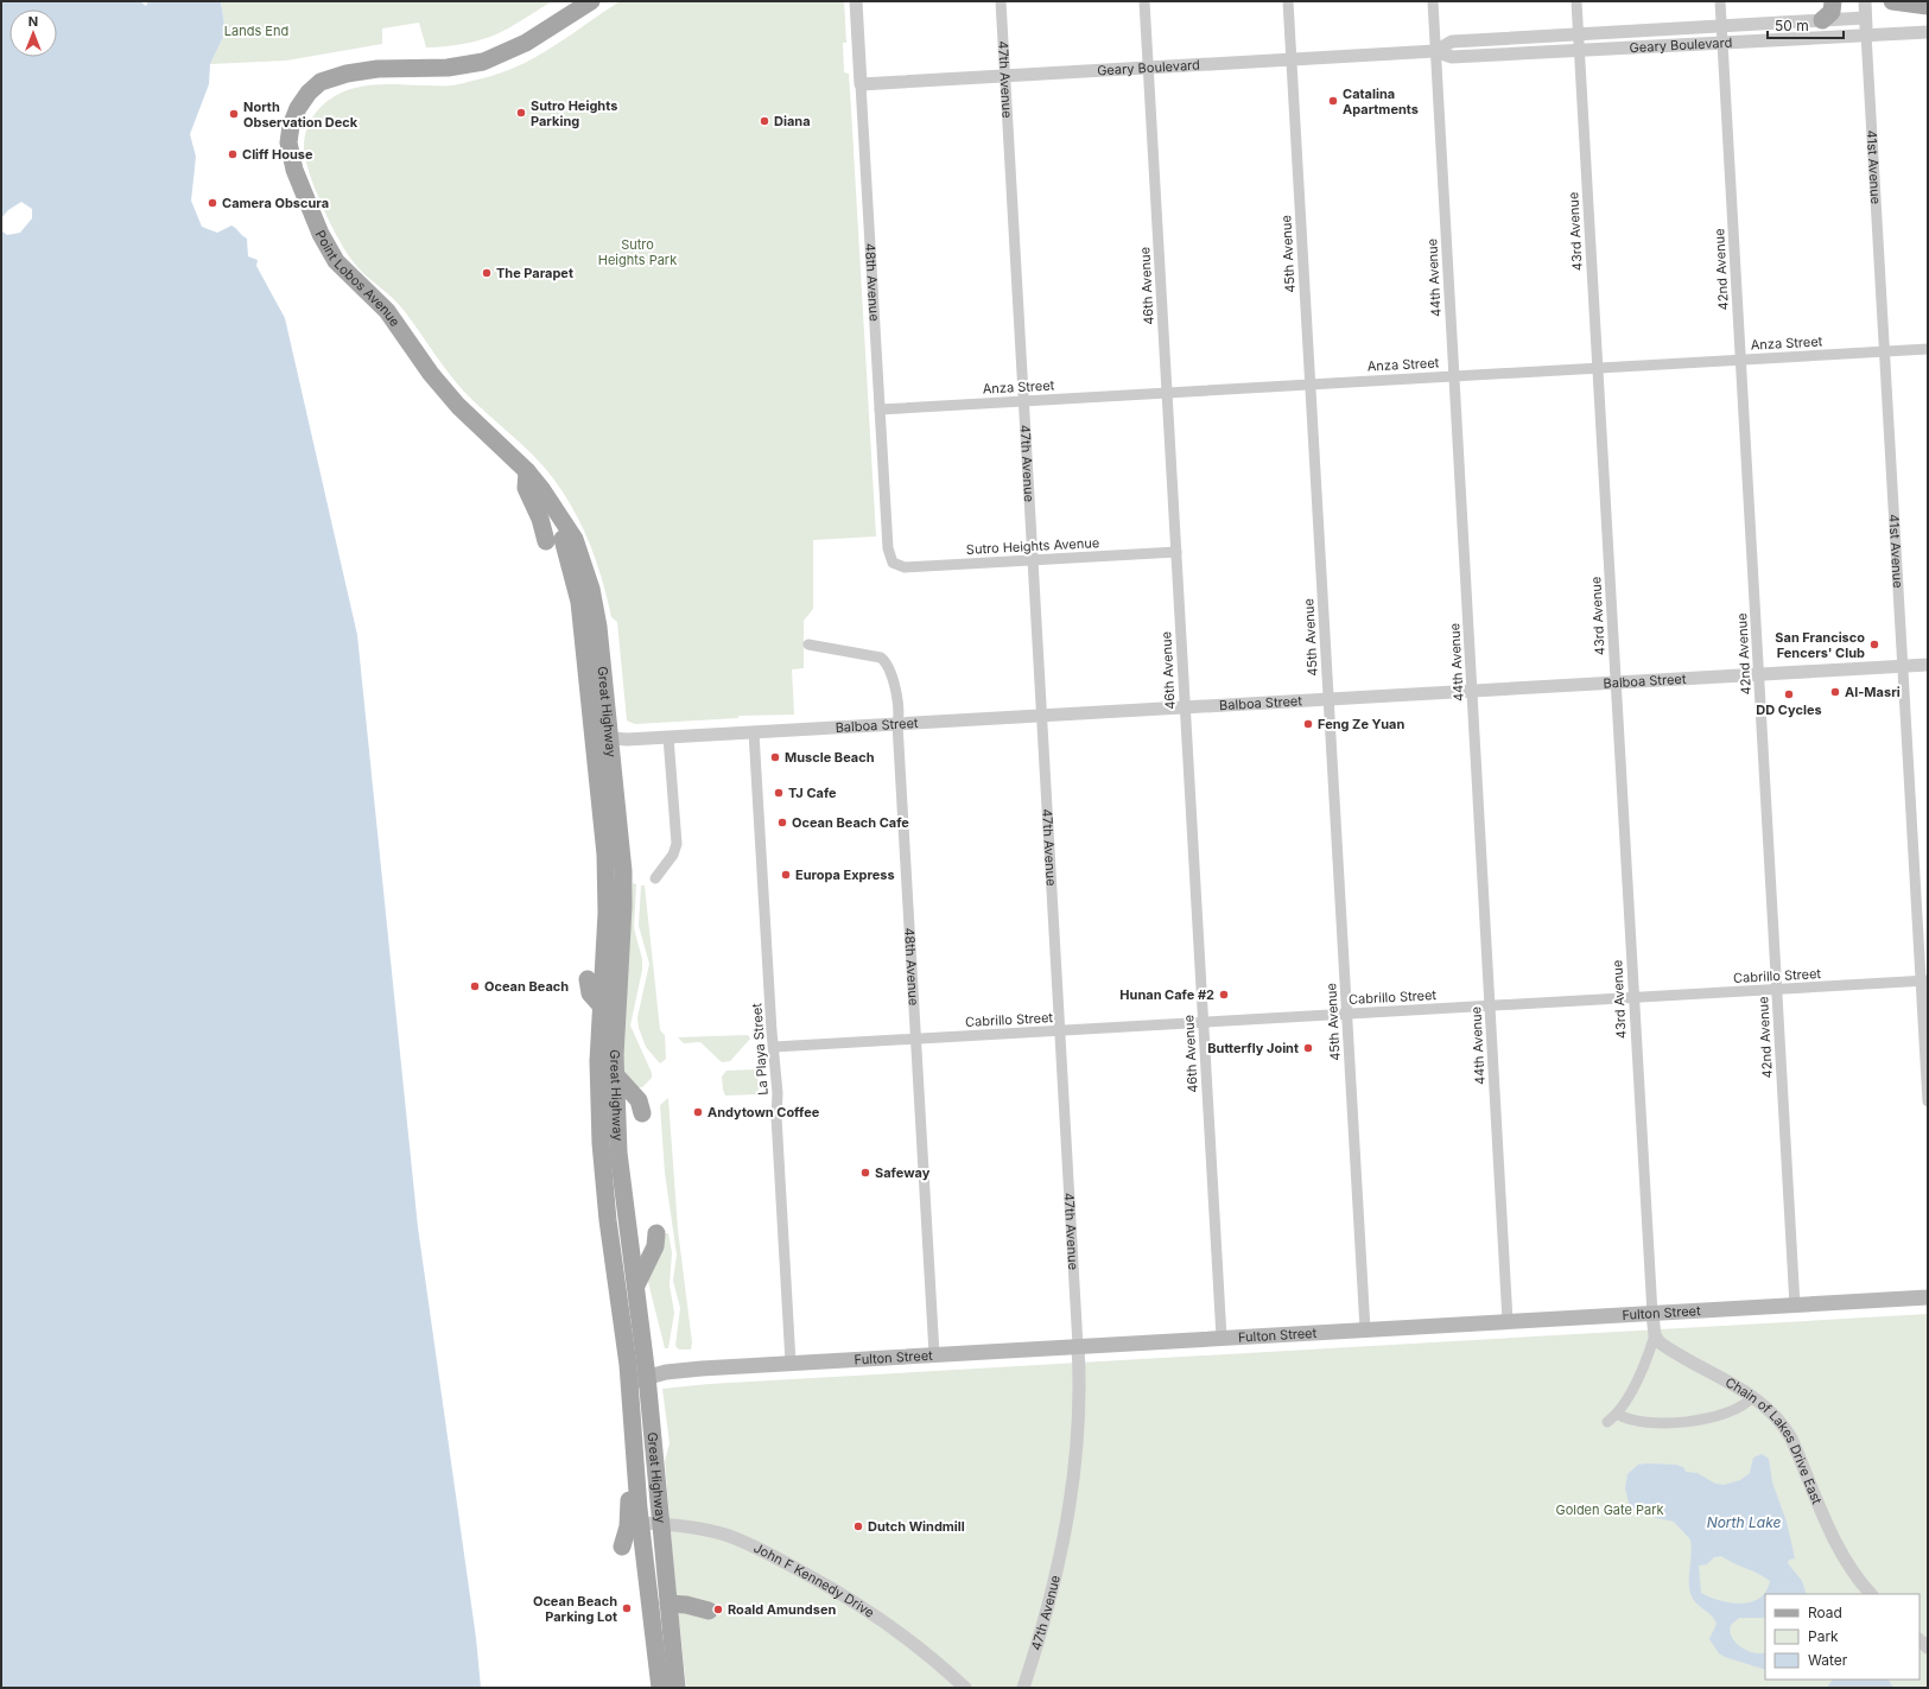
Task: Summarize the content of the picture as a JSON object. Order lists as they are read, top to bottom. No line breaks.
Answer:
{"streets":{"main road":["Point Lobos Avenue","Great Highway","Fulton Street"],"street":["Geary Boulevard","47th Avenue","41st Avenue","43rd Avenue","45th Avenue","42nd Avenue","44th Avenue","48th Avenue","46th Avenue","Anza Street","Sutro Heights Avenue","Balboa Street","Cabrillo Street","La Playa Street","Chain of Lakes Drive East","John F Kennedy Drive"]},"crossings":[["Geary Boulevard","47th Avenue"],["Geary Boulevard","41st Avenue"],["Geary Boulevard","43rd Avenue"],["Geary Boulevard","45th Avenue"],["Geary Boulevard","42nd Avenue"],["Geary Boulevard","44th Avenue"],["Geary Boulevard","48th Avenue"],["Geary Boulevard","46th Avenue"],["47th Avenue","Anza Street"],["47th Avenue","Sutro Heights Avenue"],["47th Avenue","Balboa Street"],["47th Avenue","Cabrillo Street"],["47th Avenue","Fulton Street"],["41st Avenue","Anza Street"],["41st Avenue","Balboa Street"],["41st Avenue","Cabrillo Street"],["43rd Avenue","Anza Street"],["43rd Avenue","Balboa Street"],["43rd Avenue","Cabrillo Street"],["43rd Avenue","Fulton Street"],["45th Avenue","Anza Street"],["45th Avenue","Balboa Street"],["45th Avenue","Cabrillo Street"],["45th Avenue","Fulton Street"],["42nd Avenue","Anza Street"],["42nd Avenue","Balboa Street"],["42nd Avenue","Cabrillo Street"],["42nd Avenue","Fulton Street"],["Point Lobos Avenue","Great Highway"],["44th Avenue","Anza Street"],["44th Avenue","Balboa Street"],["44th Avenue","Cabrillo Street"],["44th Avenue","Fulton Street"],["48th Avenue","Anza Street"],["48th Avenue","Sutro Heights Avenue"],["48th Avenue","Balboa Street"],["48th Avenue","Cabrillo Street"],["48th Avenue","Fulton Street"],["46th Avenue","Anza Street"],["46th Avenue","Sutro Heights Avenue"],["46th Avenue","Balboa Street"],["46th Avenue","Cabrillo Street"],["46th Avenue","Fulton Street"],["Balboa Street","Great Highway"],["Balboa Street","La Playa Street"],["Great Highway","Fulton Street"],["Great Highway","John F Kennedy Drive"],["Cabrillo Street","La Playa Street"],["La Playa Street","Fulton Street"]],"water":["North Lake"],"parks":["Lands End","Sutro Heights Park","Golden Gate Park"],"places":["Catalina Apartments","Sutro Heights Parking","North Observation Deck","Diana","Cliff House","Camera Obscura","The Parapet","San Francisco Fencers' Club","Al-Masri","DD Cycles","Feng Ze Yuan","Muscle Beach","TJ Cafe","Ocean Beach Cafe","Europa Express","Ocean Beach","Hunan Cafe #2","Butterfly Joint","Andytown Coffee","Safeway","Dutch Windmill","Ocean Beach Parking Lot","Roald Amundsen"],"legend":["Road","Park","Water"],"scale_bar":"50 m","north":"top"}
